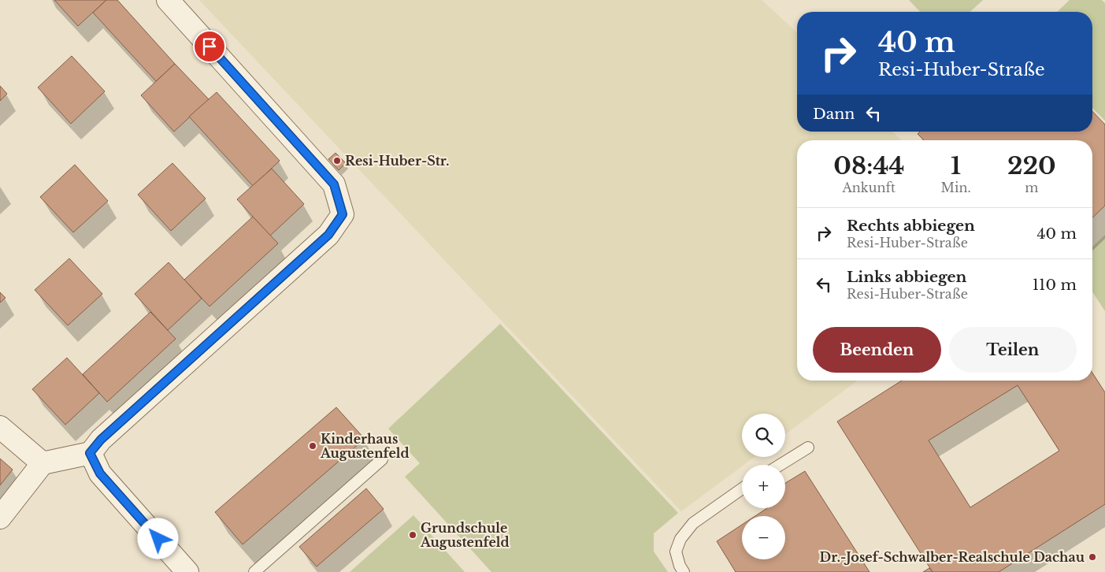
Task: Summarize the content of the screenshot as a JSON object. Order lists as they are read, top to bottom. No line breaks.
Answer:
{"places":["Resi-Huber-Str.","Kinderhaus Augustenfeld","Grundschule Augustenfeld","Dr.-Josef-Schwalber-Realschule Dachau"],"page":{"turn":["40 m","Resi-Huber-Straße"],"then":"Dann","eta":["08:44","Ankunft","1","Min.","220","m"],"list":[{"name":"Rechts abbiegen","note":"Resi-Huber-Straße","value":"40 m"},{"name":"Links abbiegen","note":"Resi-Huber-Straße","value":"110 m"}],"buttons":["Beenden","Teilen"],"map_buttons":["+","−"]}}
